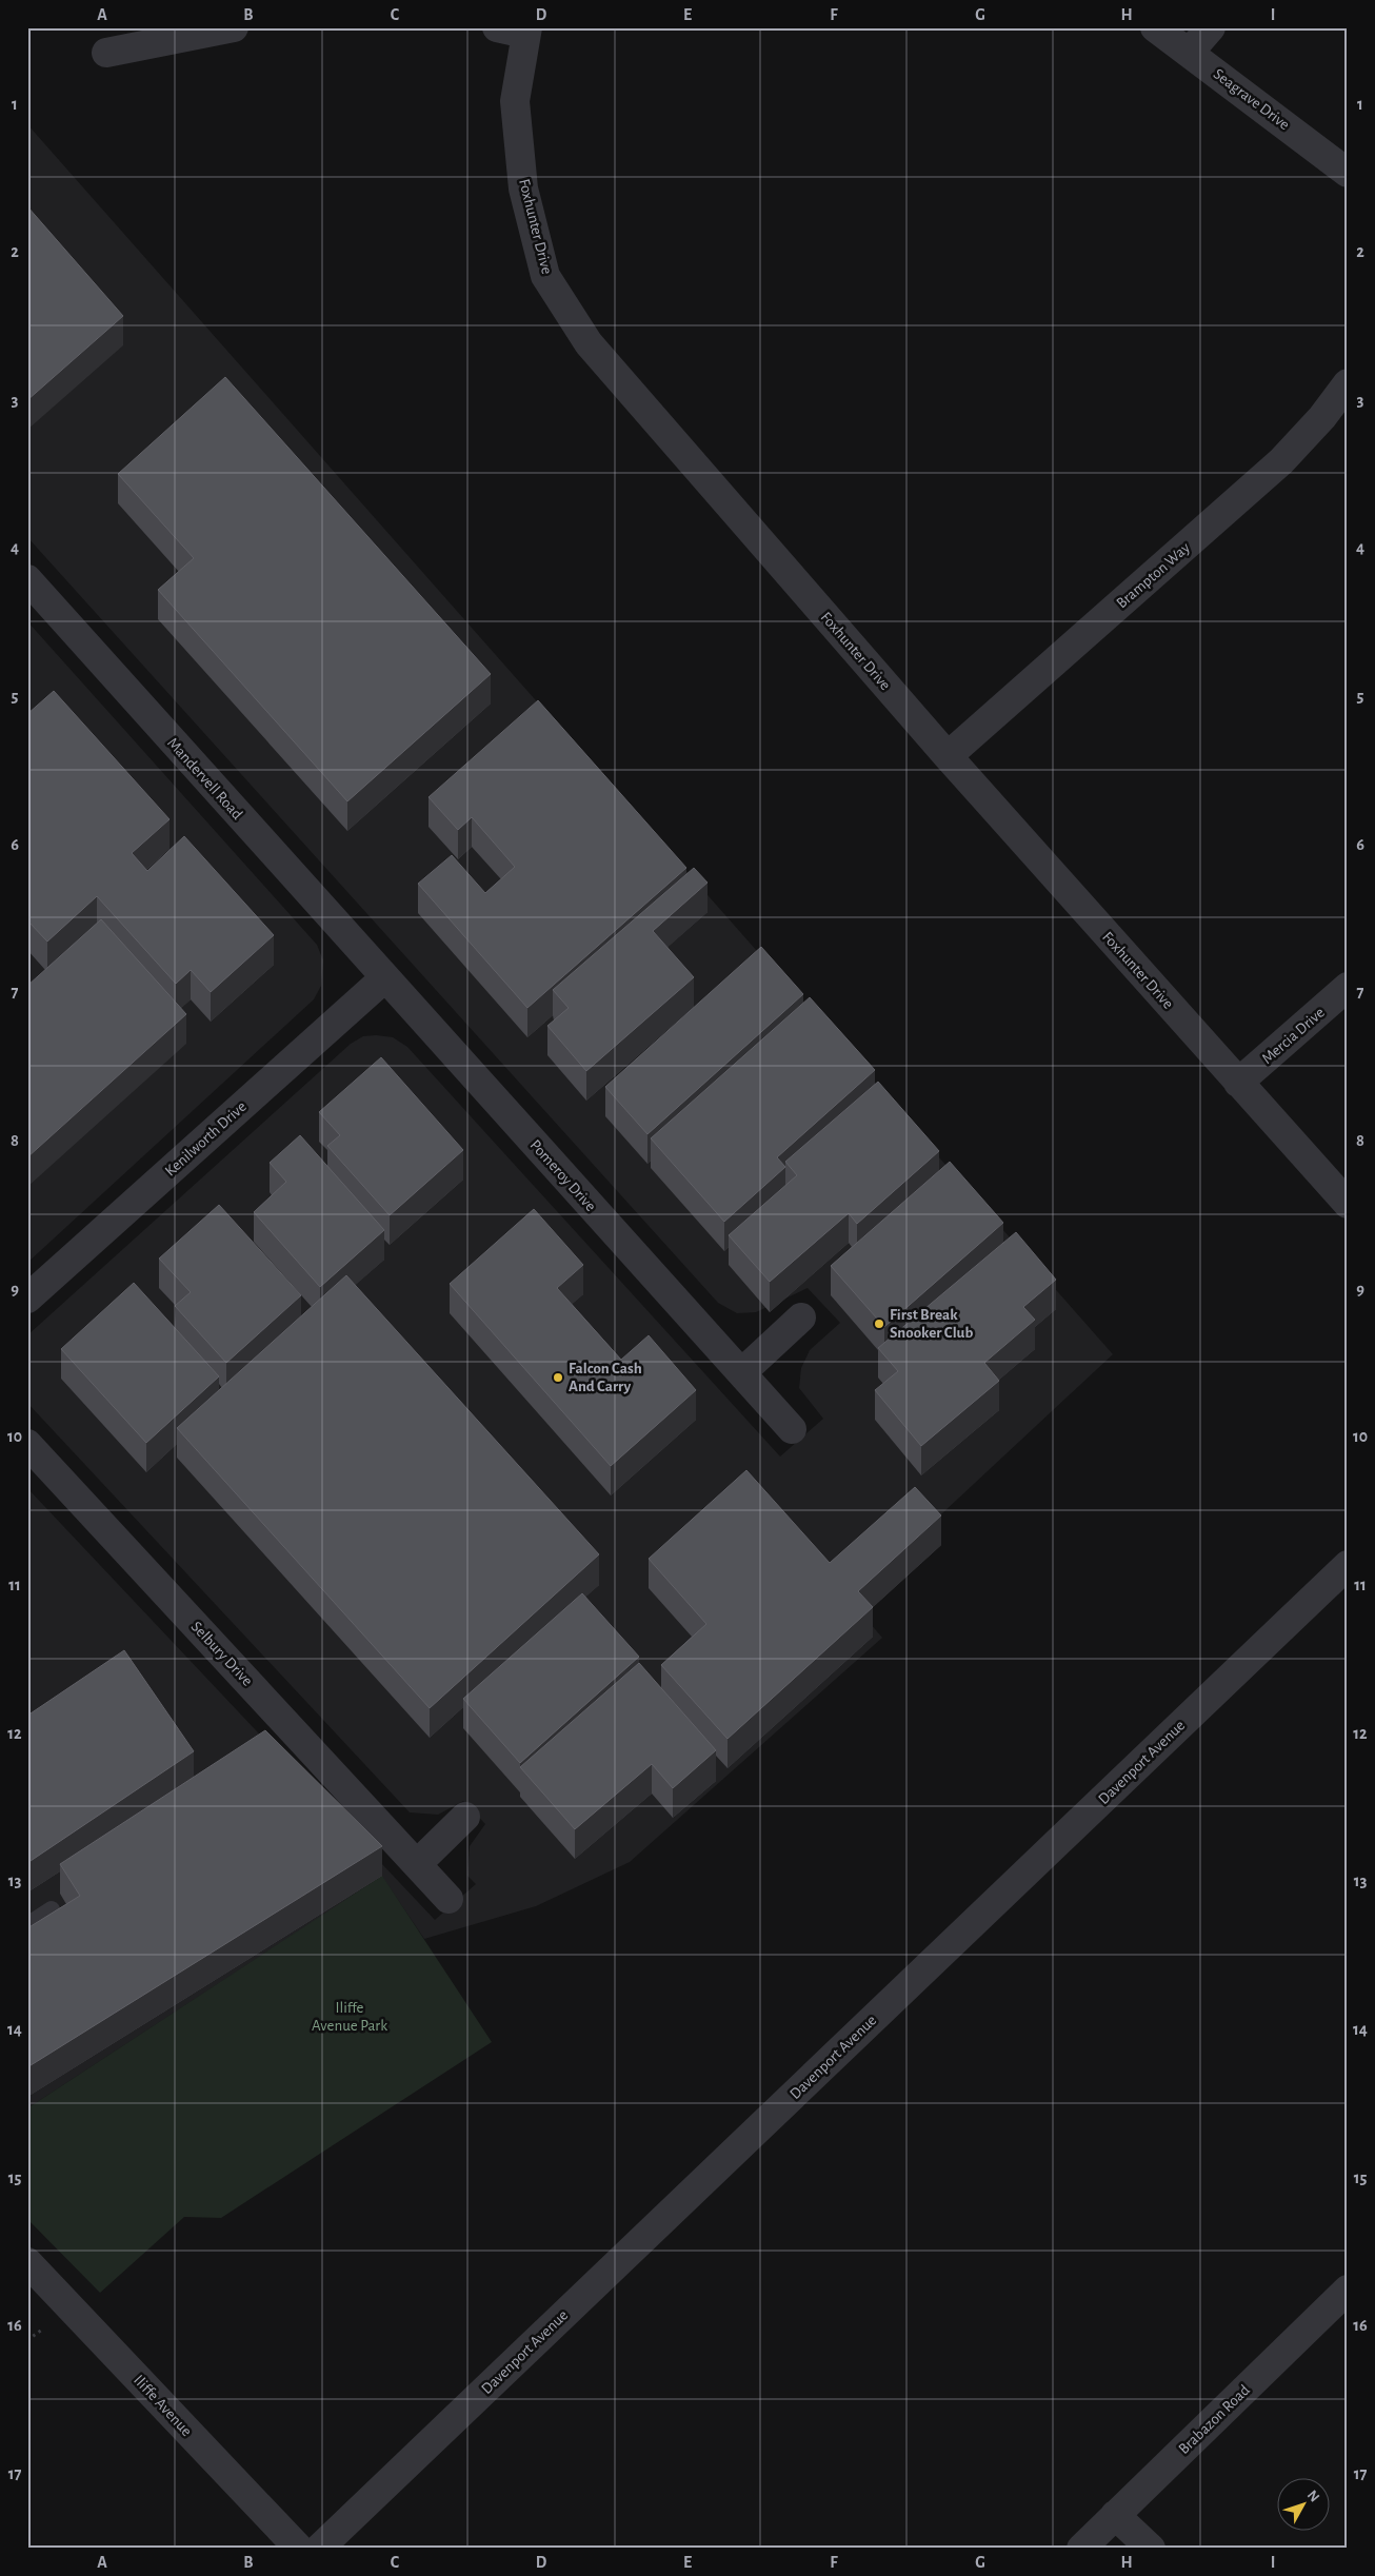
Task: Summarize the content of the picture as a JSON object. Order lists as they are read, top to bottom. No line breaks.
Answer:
{"streets":{"street":["Seagrave Drive","Foxhunter Drive","Brampton Way","Mandervell Road","Mercia Drive","Kenilworth Drive","Pomeroy Drive","Selbury Drive","Davenport Avenue","Iliffe Avenue","Brabazon Road"]},"crossings":[["Foxhunter Drive","Brampton Way"],["Foxhunter Drive","Mercia Drive"],["Mandervell Road","Kenilworth Drive"],["Mandervell Road","Pomeroy Drive"],["Kenilworth Drive","Pomeroy Drive"]],"parks":["Iliffe Avenue Park"],"places":["First Break Snooker Club","Falcon Cash And Carry"],"north":"top right","grid":{"columns":["A","B","C","D","E","F","G","H","I"],"rows":["1","2","3","4","5","6","7","8","9","10","11","12","13","14","15","16","17"]}}
